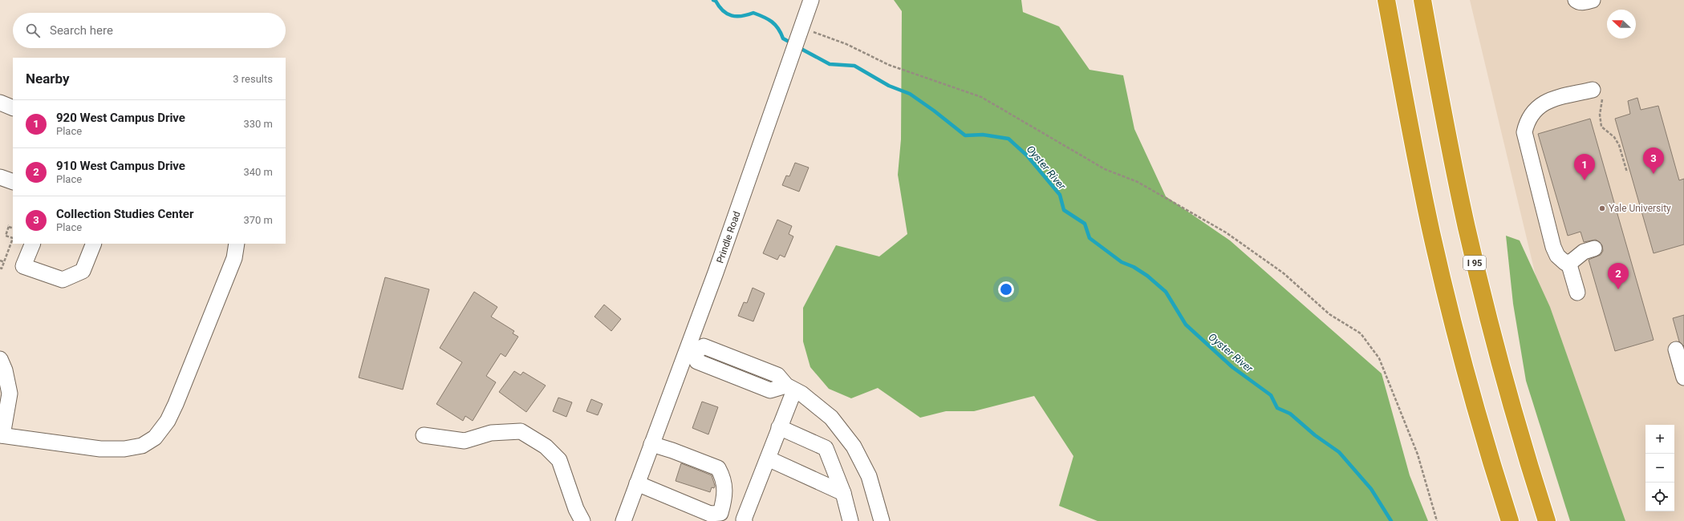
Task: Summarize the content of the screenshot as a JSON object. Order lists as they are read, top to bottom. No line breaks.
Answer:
{"streets":{"highway":["I 95"],"street":["Prindle Road"]},"water":["Oyster River"],"places":["Yale University"],"north":"left","page":{"search":"Search here","heading":["Nearby","3 results"],"list":[{"mark":"1","name":"920 West Campus Drive","note":"Place","value":"330 m"},{"mark":"2","name":"910 West Campus Drive","note":"Place","value":"340 m"},{"mark":"3","name":"Collection Studies Center","note":"Place","value":"370 m"}],"pins":["3","1","2"],"map_buttons":["+","−"]}}
